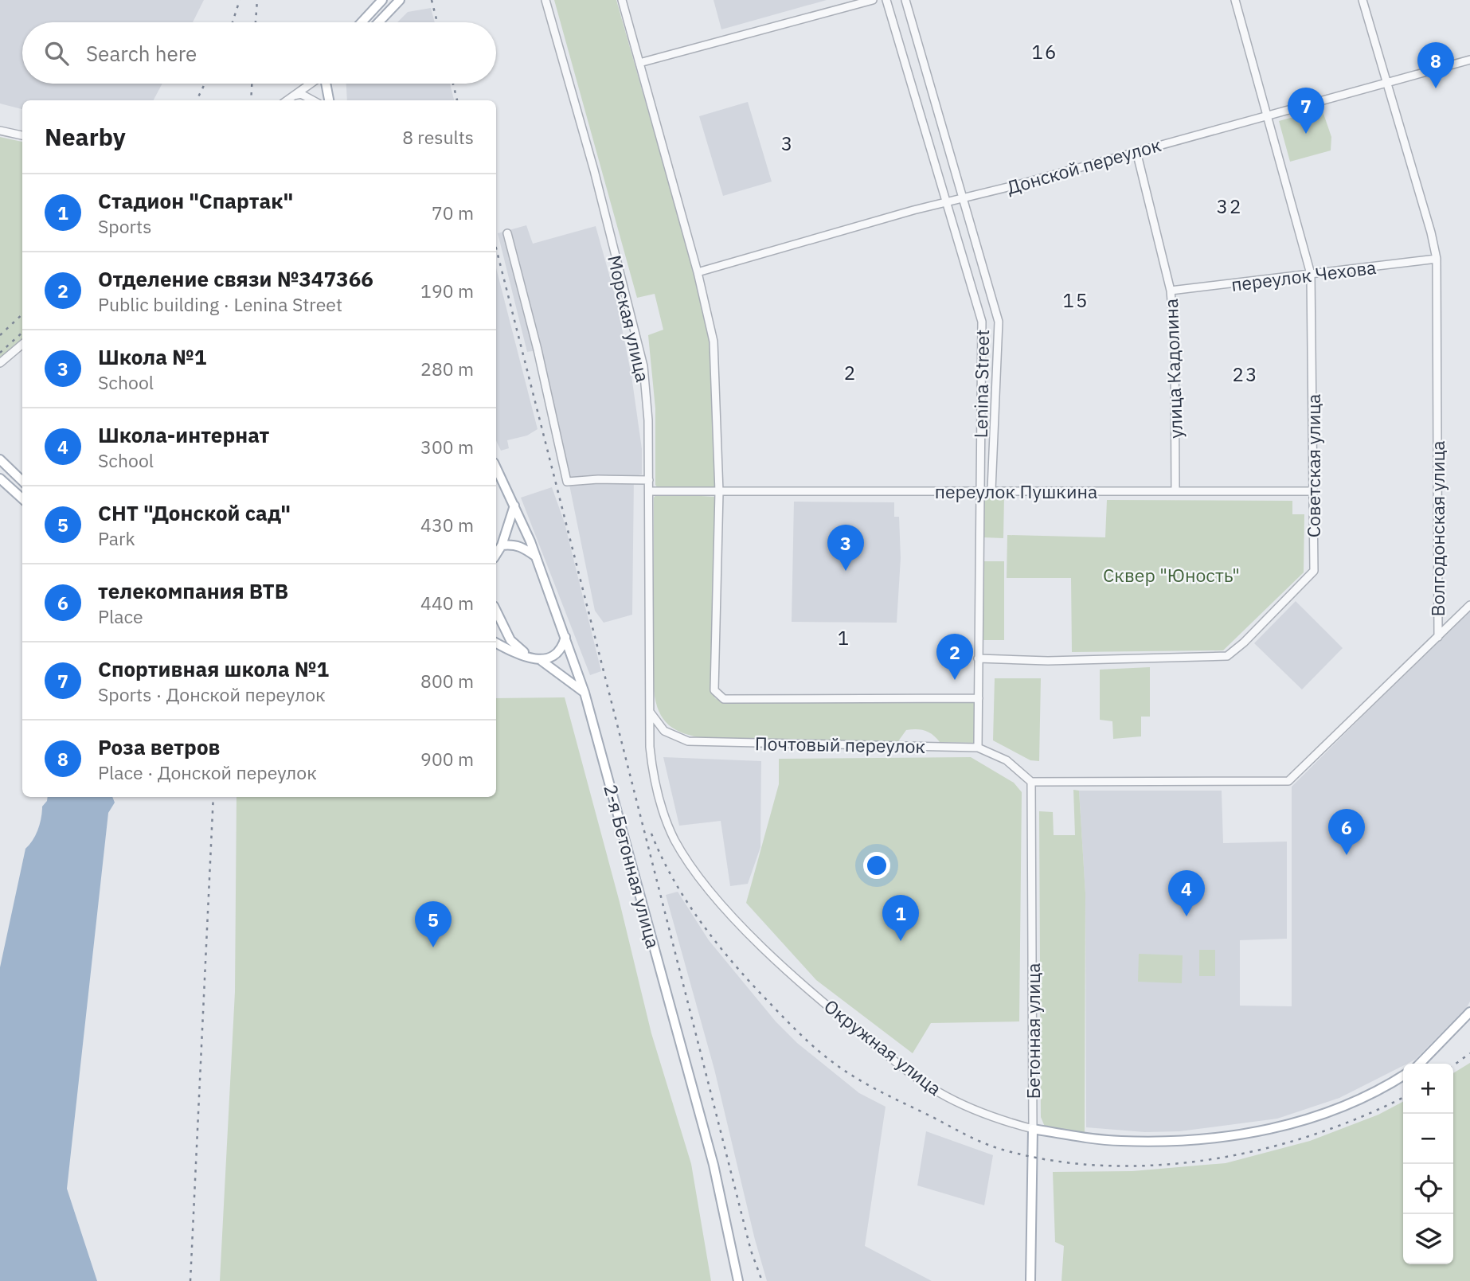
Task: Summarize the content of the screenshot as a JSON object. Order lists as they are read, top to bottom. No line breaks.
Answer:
{"streets":{"main road":["2-я Бетонная улица","Бетонная улица","Окружная улица"],"street":["Донской переулок","переулок Чехова","Морская улица","улица Кадолина","Lenina Street","Советская улица","переулок Пушкина","Волгодонская улица","Почтовый переулок"]},"crossings":[["Донской переулок","улица Кадолина"],["Донской переулок","Lenina Street"],["Донской переулок","Советская улица"],["Донской переулок","Волгодонская улица"],["переулок Чехова","улица Кадолина"],["переулок Чехова","Советская улица"],["переулок Чехова","Волгодонская улица"],["Морская улица","переулок Пушкина"],["Морская улица","Почтовый переулок"],["Морская улица","Окружная улица"],["улица Кадолина","переулок Пушкина"],["Lenina Street","Советская улица"],["Lenina Street","переулок Пушкина"],["Lenina Street","Почтовый переулок"],["Советская улица","переулок Пушкина"],["Волгодонская улица","Почтовый переулок"],["Волгодонская улица","Бетонная улица"],["Почтовый переулок","Бетонная улица"],["Почтовый переулок","Окружная улица"],["Бетонная улица","Окружная улица"]],"districts":["16","3","32","15","2","23","1"],"parks":["Сквер \"Юность\""],"page":{"search":"Search here","pins":["8","7","3","2","6","4","1","5"],"heading":["Nearby","8 results"],"list":[{"mark":"1","name":"Стадион \"Спартак\"","note":"Sports","value":"70 m"},{"mark":"2","name":"Отделение связи №347366","note":"Public building · Lenina Street","value":"190 m"},{"mark":"3","name":"Школа №1","note":"School","value":"280 m"},{"mark":"4","name":"Школа-интернат","note":"School","value":"300 m"},{"mark":"5","name":"СНТ \"Донской сад\"","note":"Park","value":"430 m"},{"mark":"6","name":"телекомпания ВТВ","note":"Place","value":"440 m"},{"mark":"7","name":"Спортивная школа №1","note":"Sports · Донской переулок","value":"800 m"},{"mark":"8","name":"Роза ветров","note":"Place · Донской переулок","value":"900 m"}],"map_buttons":["+","−"]}}
